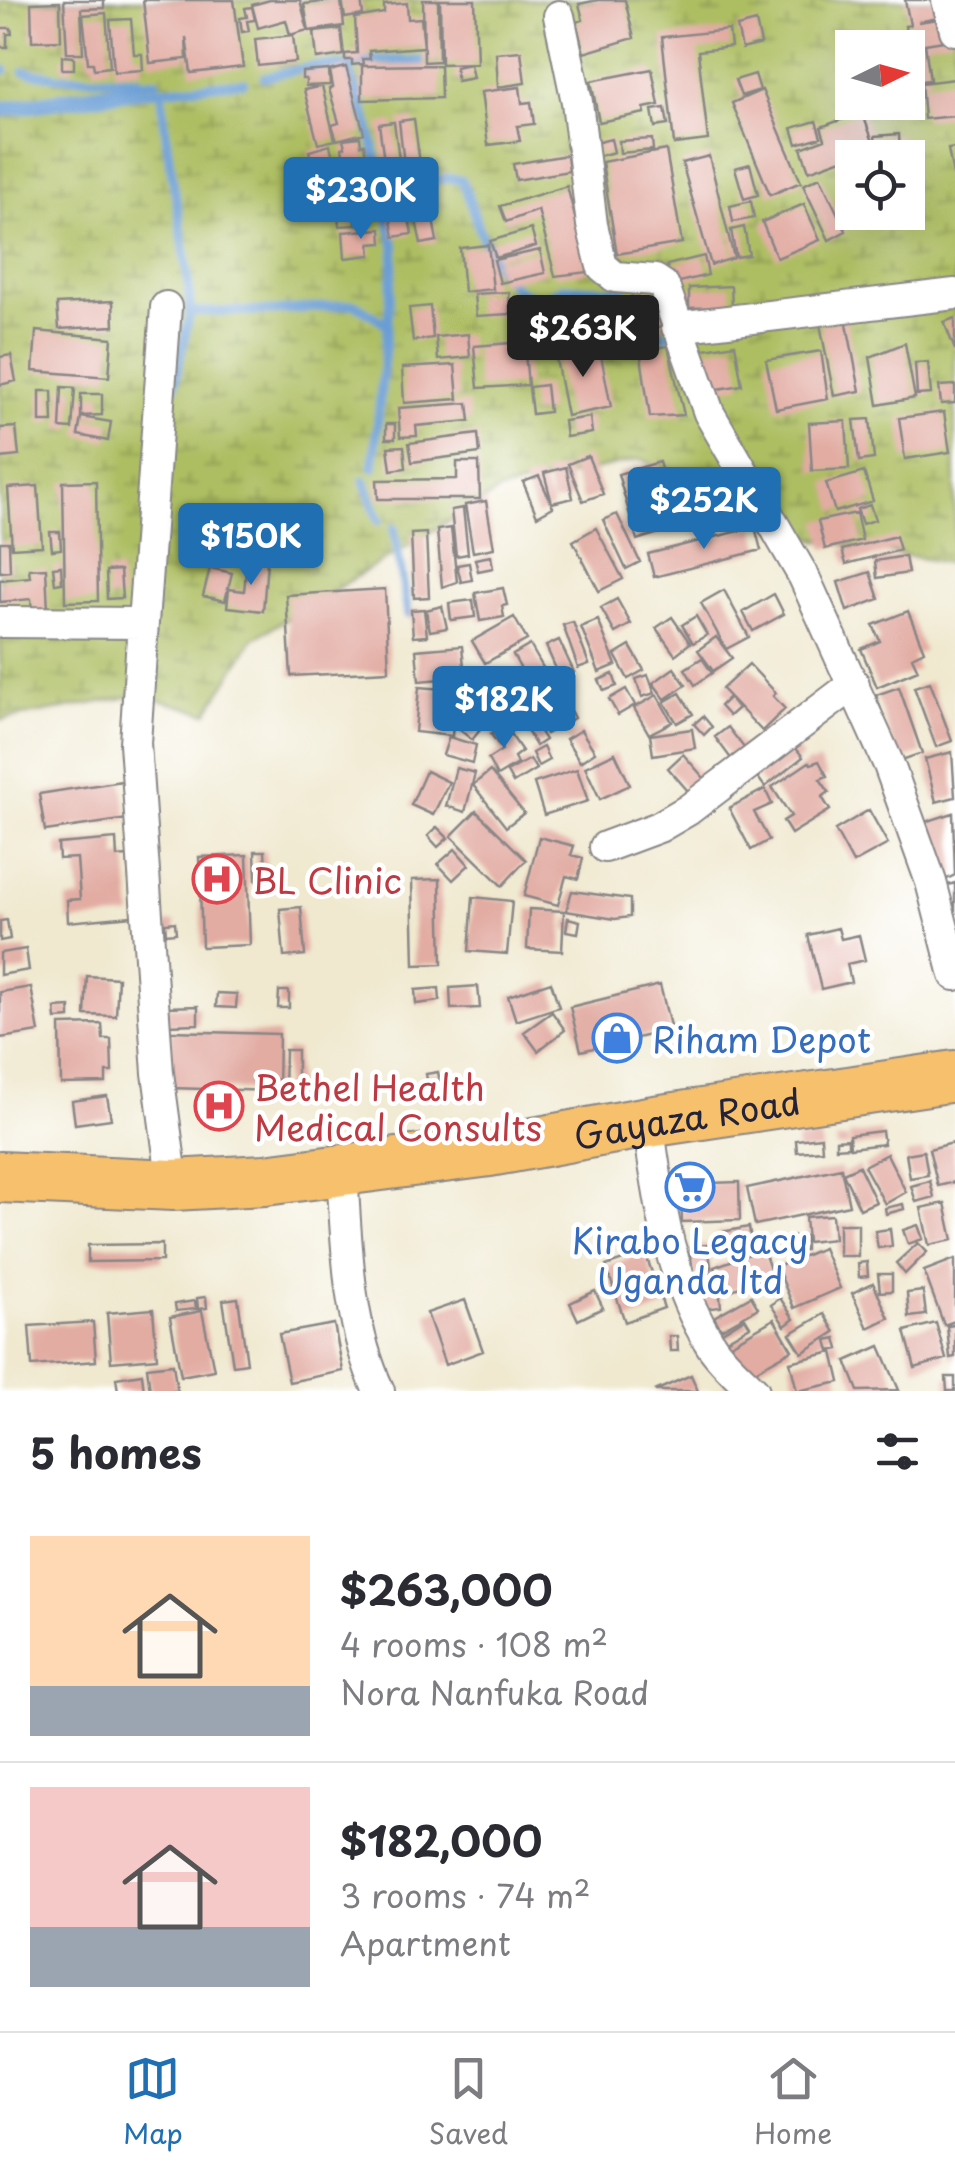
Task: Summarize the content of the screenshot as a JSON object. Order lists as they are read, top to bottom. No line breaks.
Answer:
{"streets":{"main road":["Gayaza Road"]},"places":{"hospital":["BL Clinic","Bethel Health Medical Consults"],"shop":["Riham Depot"],"supermarket":["Kirabo Legacy Uganda ltd"]},"north":"right","page":{"price":["$230K","$263K","$252K","$150K","$182K"],"heading":"5 homes","list":[{"name":"$263,000","note":"4 rooms · 108 m² · Nora Nanfuka Road"},{"name":"$182,000","note":"3 rooms · 74 m² · Apartment"}],"tabs":["Map","Saved","Home"]}}
